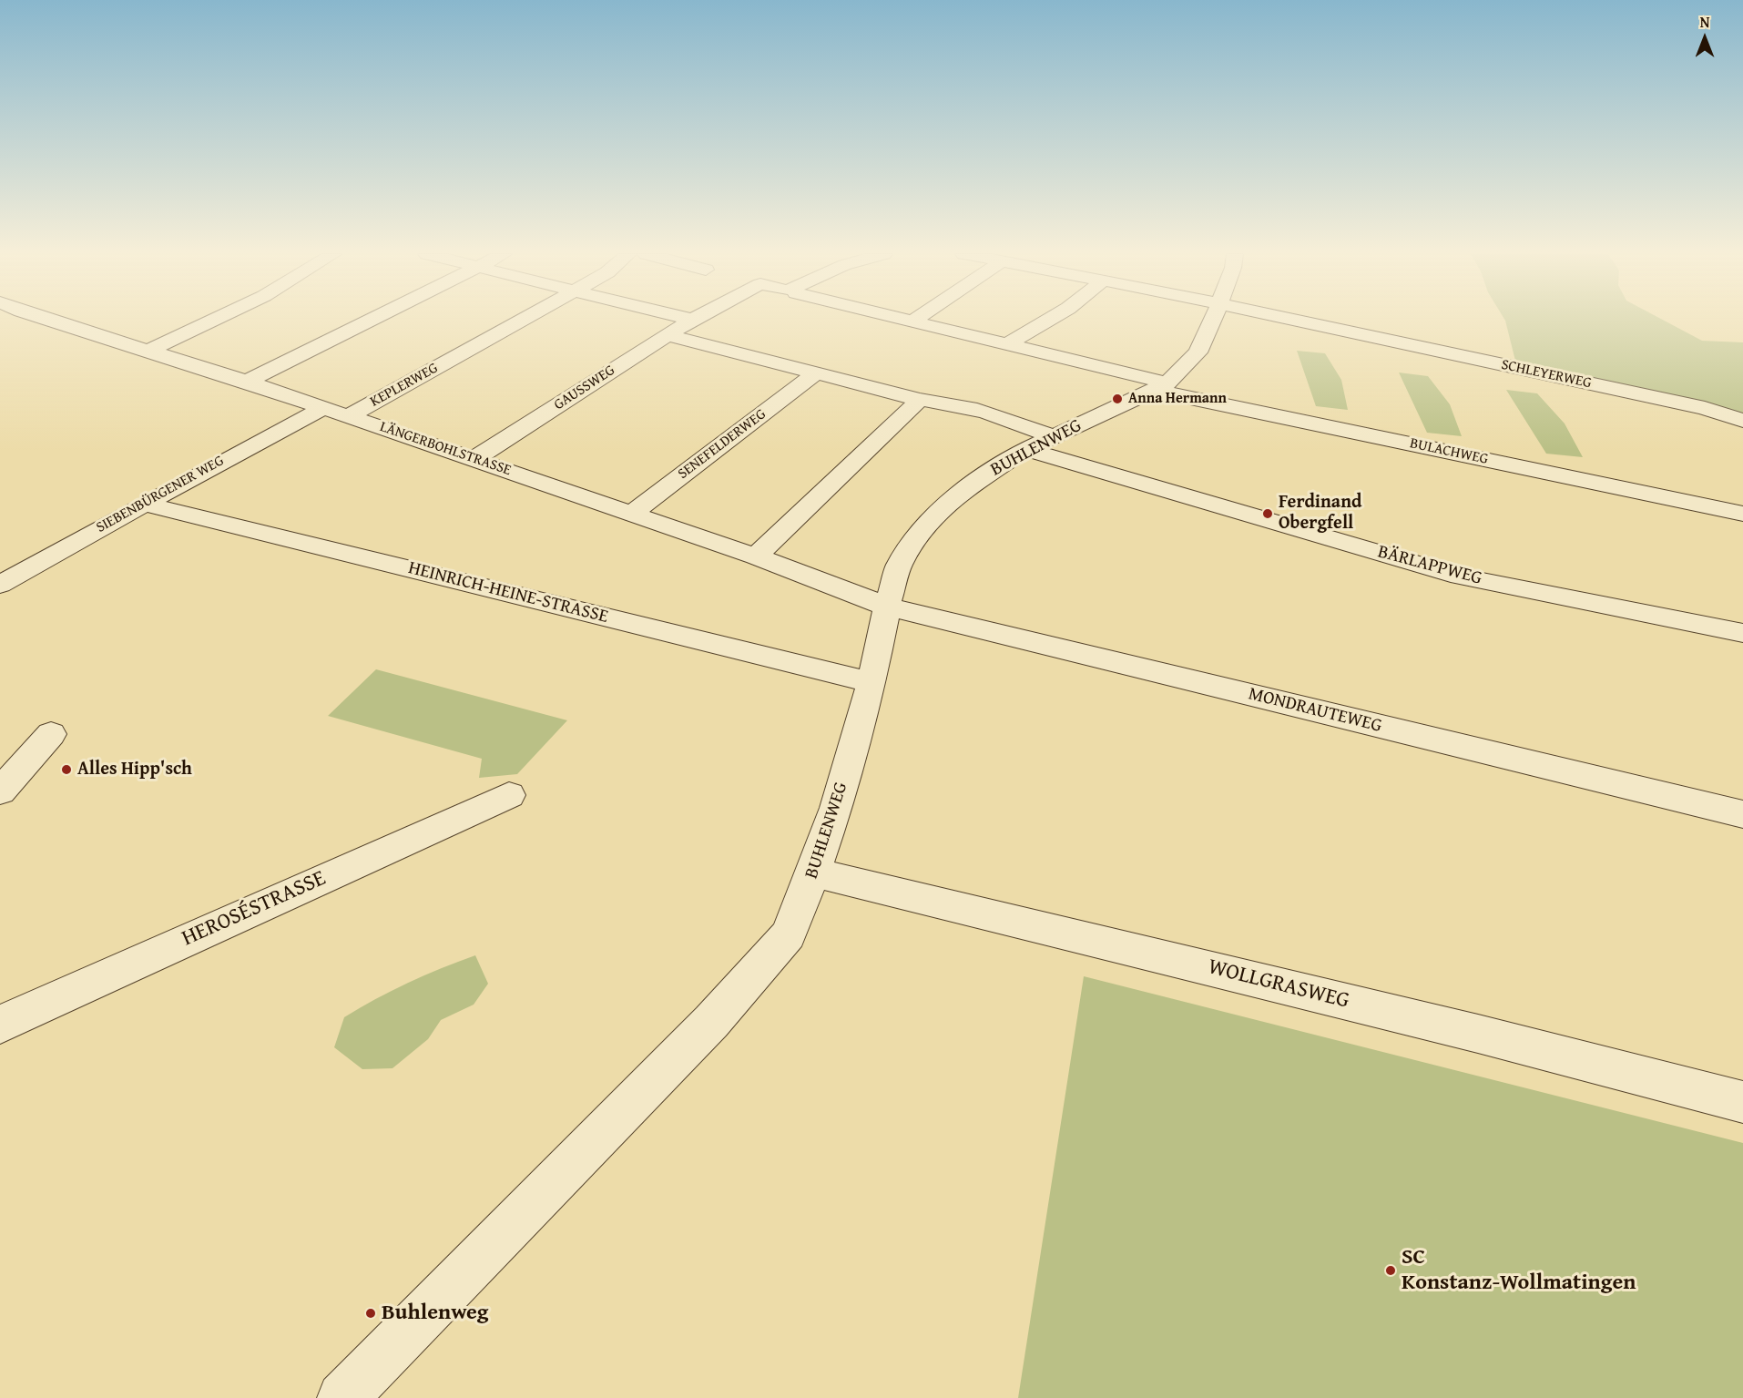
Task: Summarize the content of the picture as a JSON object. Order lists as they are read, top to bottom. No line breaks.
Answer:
{"streets":{"street":["SCHLEYERWEG","KEPLERWEG","GAUSSWEG","SENEFELDERWEG","BUHLENWEG","LÄNGERBOHLSTRASSE","BULACHWEG","SIEBENBÜRGENER WEG","BÄRLAPPWEG","HEINRICH-HEINE-STRASSE","MONDRAUTEWEG","HEROSÉSTRASSE","WOLLGRASWEG"]},"crossings":[["KEPLERWEG","LÄNGERBOHLSTRASSE"],["GAUSSWEG","LÄNGERBOHLSTRASSE"],["GAUSSWEG","BULACHWEG"],["SENEFELDERWEG","LÄNGERBOHLSTRASSE"],["BUHLENWEG","LÄNGERBOHLSTRASSE"],["BUHLENWEG","BULACHWEG"],["BUHLENWEG","BÄRLAPPWEG"],["BUHLENWEG","HEINRICH-HEINE-STRASSE"],["BUHLENWEG","MONDRAUTEWEG"],["BUHLENWEG","WOLLGRASWEG"],["LÄNGERBOHLSTRASSE","SIEBENBÜRGENER WEG"],["LÄNGERBOHLSTRASSE","MONDRAUTEWEG"],["SIEBENBÜRGENER WEG","HEINRICH-HEINE-STRASSE"]],"places":["Anna Hermann","Ferdinand Obergfell","Alles Hipp'sch","SC Konstanz-Wollmatingen","Buhlenweg"],"north":"top"}
